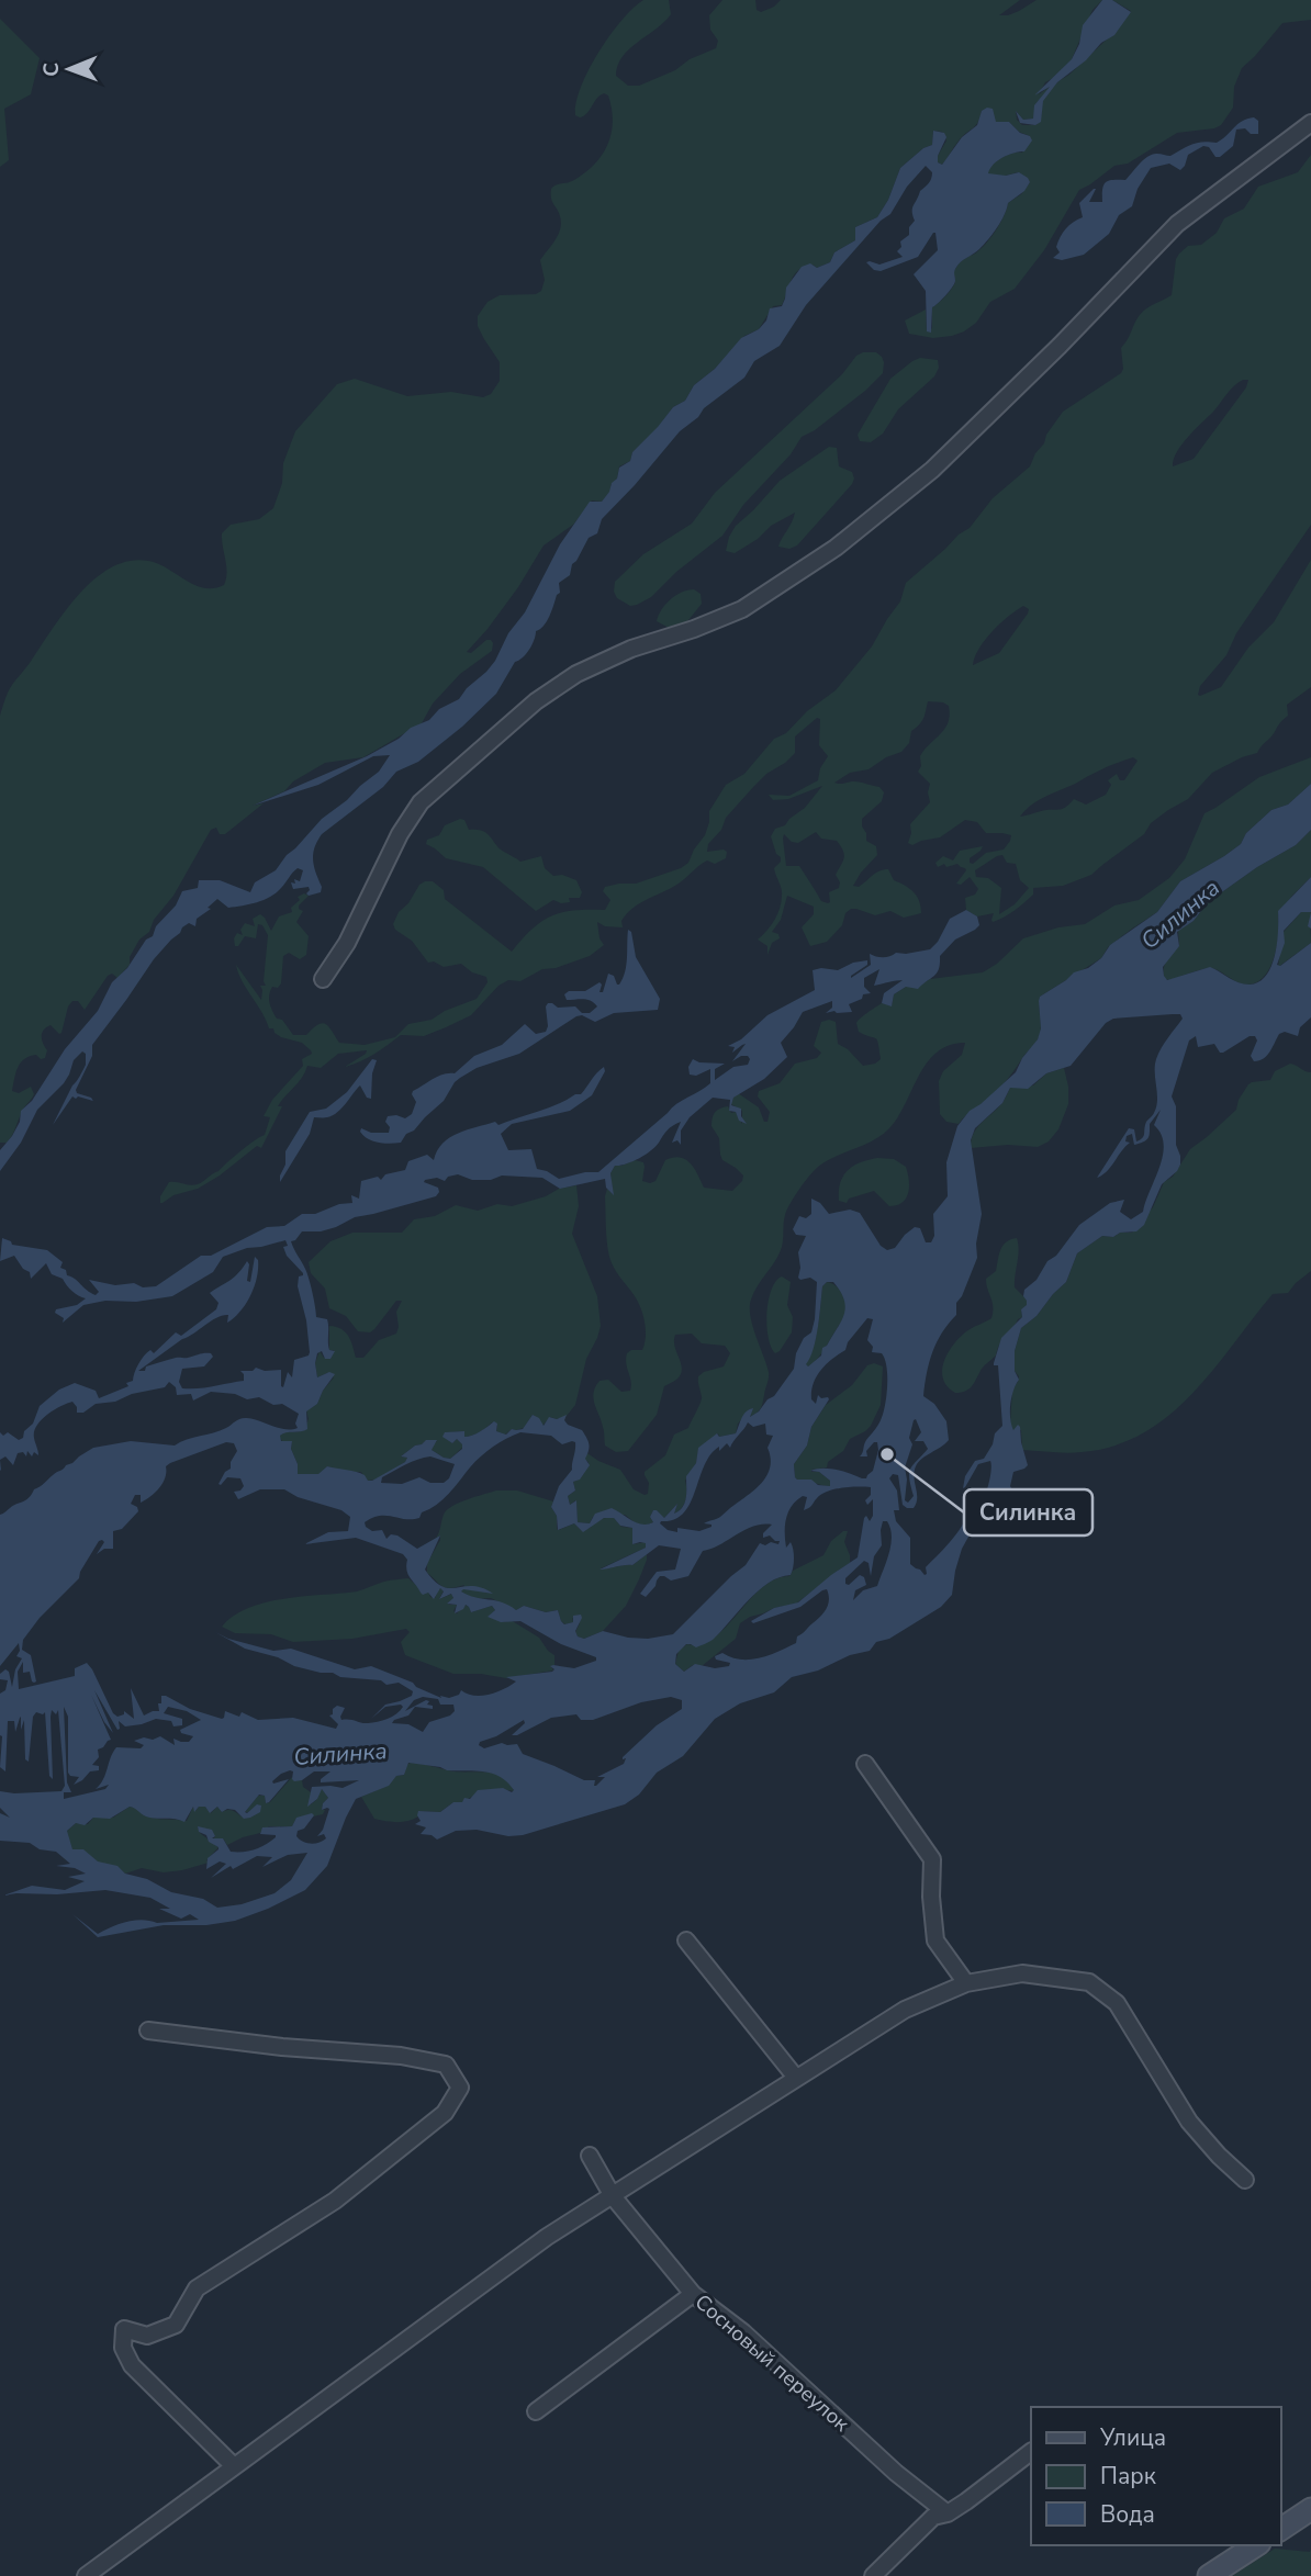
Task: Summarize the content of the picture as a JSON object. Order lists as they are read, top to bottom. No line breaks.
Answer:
{"streets":{"street":["Сосновый переулок"]},"water":["Силинка"],"places":["Силинка"],"legend":["Улица","Парк","Вода"],"north":"left"}
